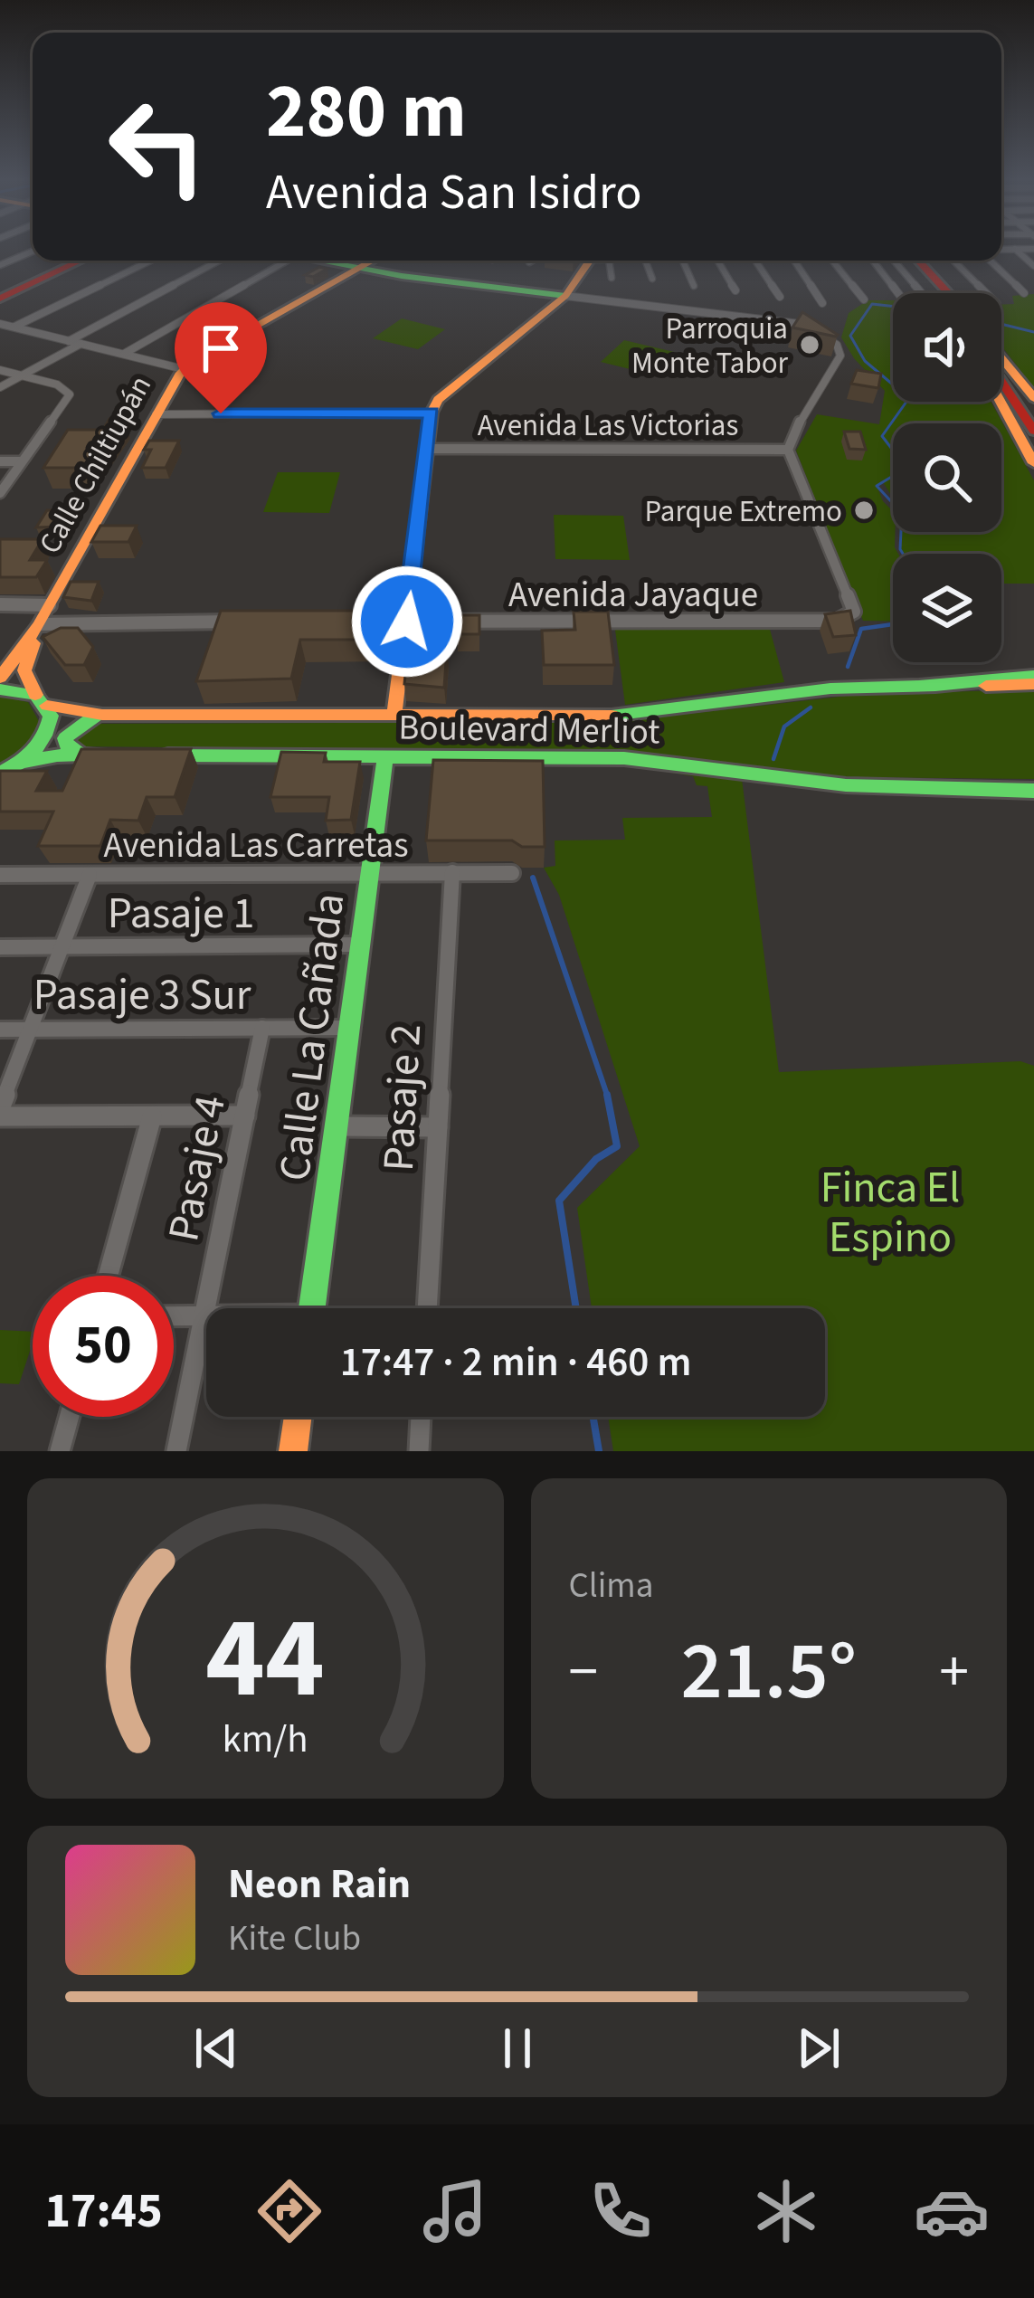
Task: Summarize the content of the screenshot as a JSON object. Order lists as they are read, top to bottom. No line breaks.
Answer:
{"streets":{"main road":["Calle Chiltiupán","Boulevard Merliot","Calle La Cañada"],"street":["Avenida Las Victorias","Avenida Jayaque","Avenida Las Carretas","Pasaje 1","Pasaje 3 Sur","Pasaje 2","Pasaje 4"]},"crossings":[["Avenida Las Victorias","Avenida Jayaque"],["Calle Chiltiupán","Boulevard Merliot"],["Boulevard Merliot","Calle La Cañada"],["Avenida Las Carretas","Calle La Cañada"],["Avenida Las Carretas","Pasaje 2"],["Pasaje 1","Calle La Cañada"],["Pasaje 3 Sur","Calle La Cañada"],["Pasaje 3 Sur","Pasaje 4"]],"parks":["Finca El Espino"],"places":["Parroquia Monte Tabor","Parque Extremo"],"page":{"turn":["280 m","Avenida San Isidro"],"limit":"50","trip":"17:47 · 2 min · 460 m","tile":"Clima","heat":["−","21.5°","+"],"song":["Neon Rain","Kite Club"],"tabs":"17:45","gauge":["44","km/h"]}}
